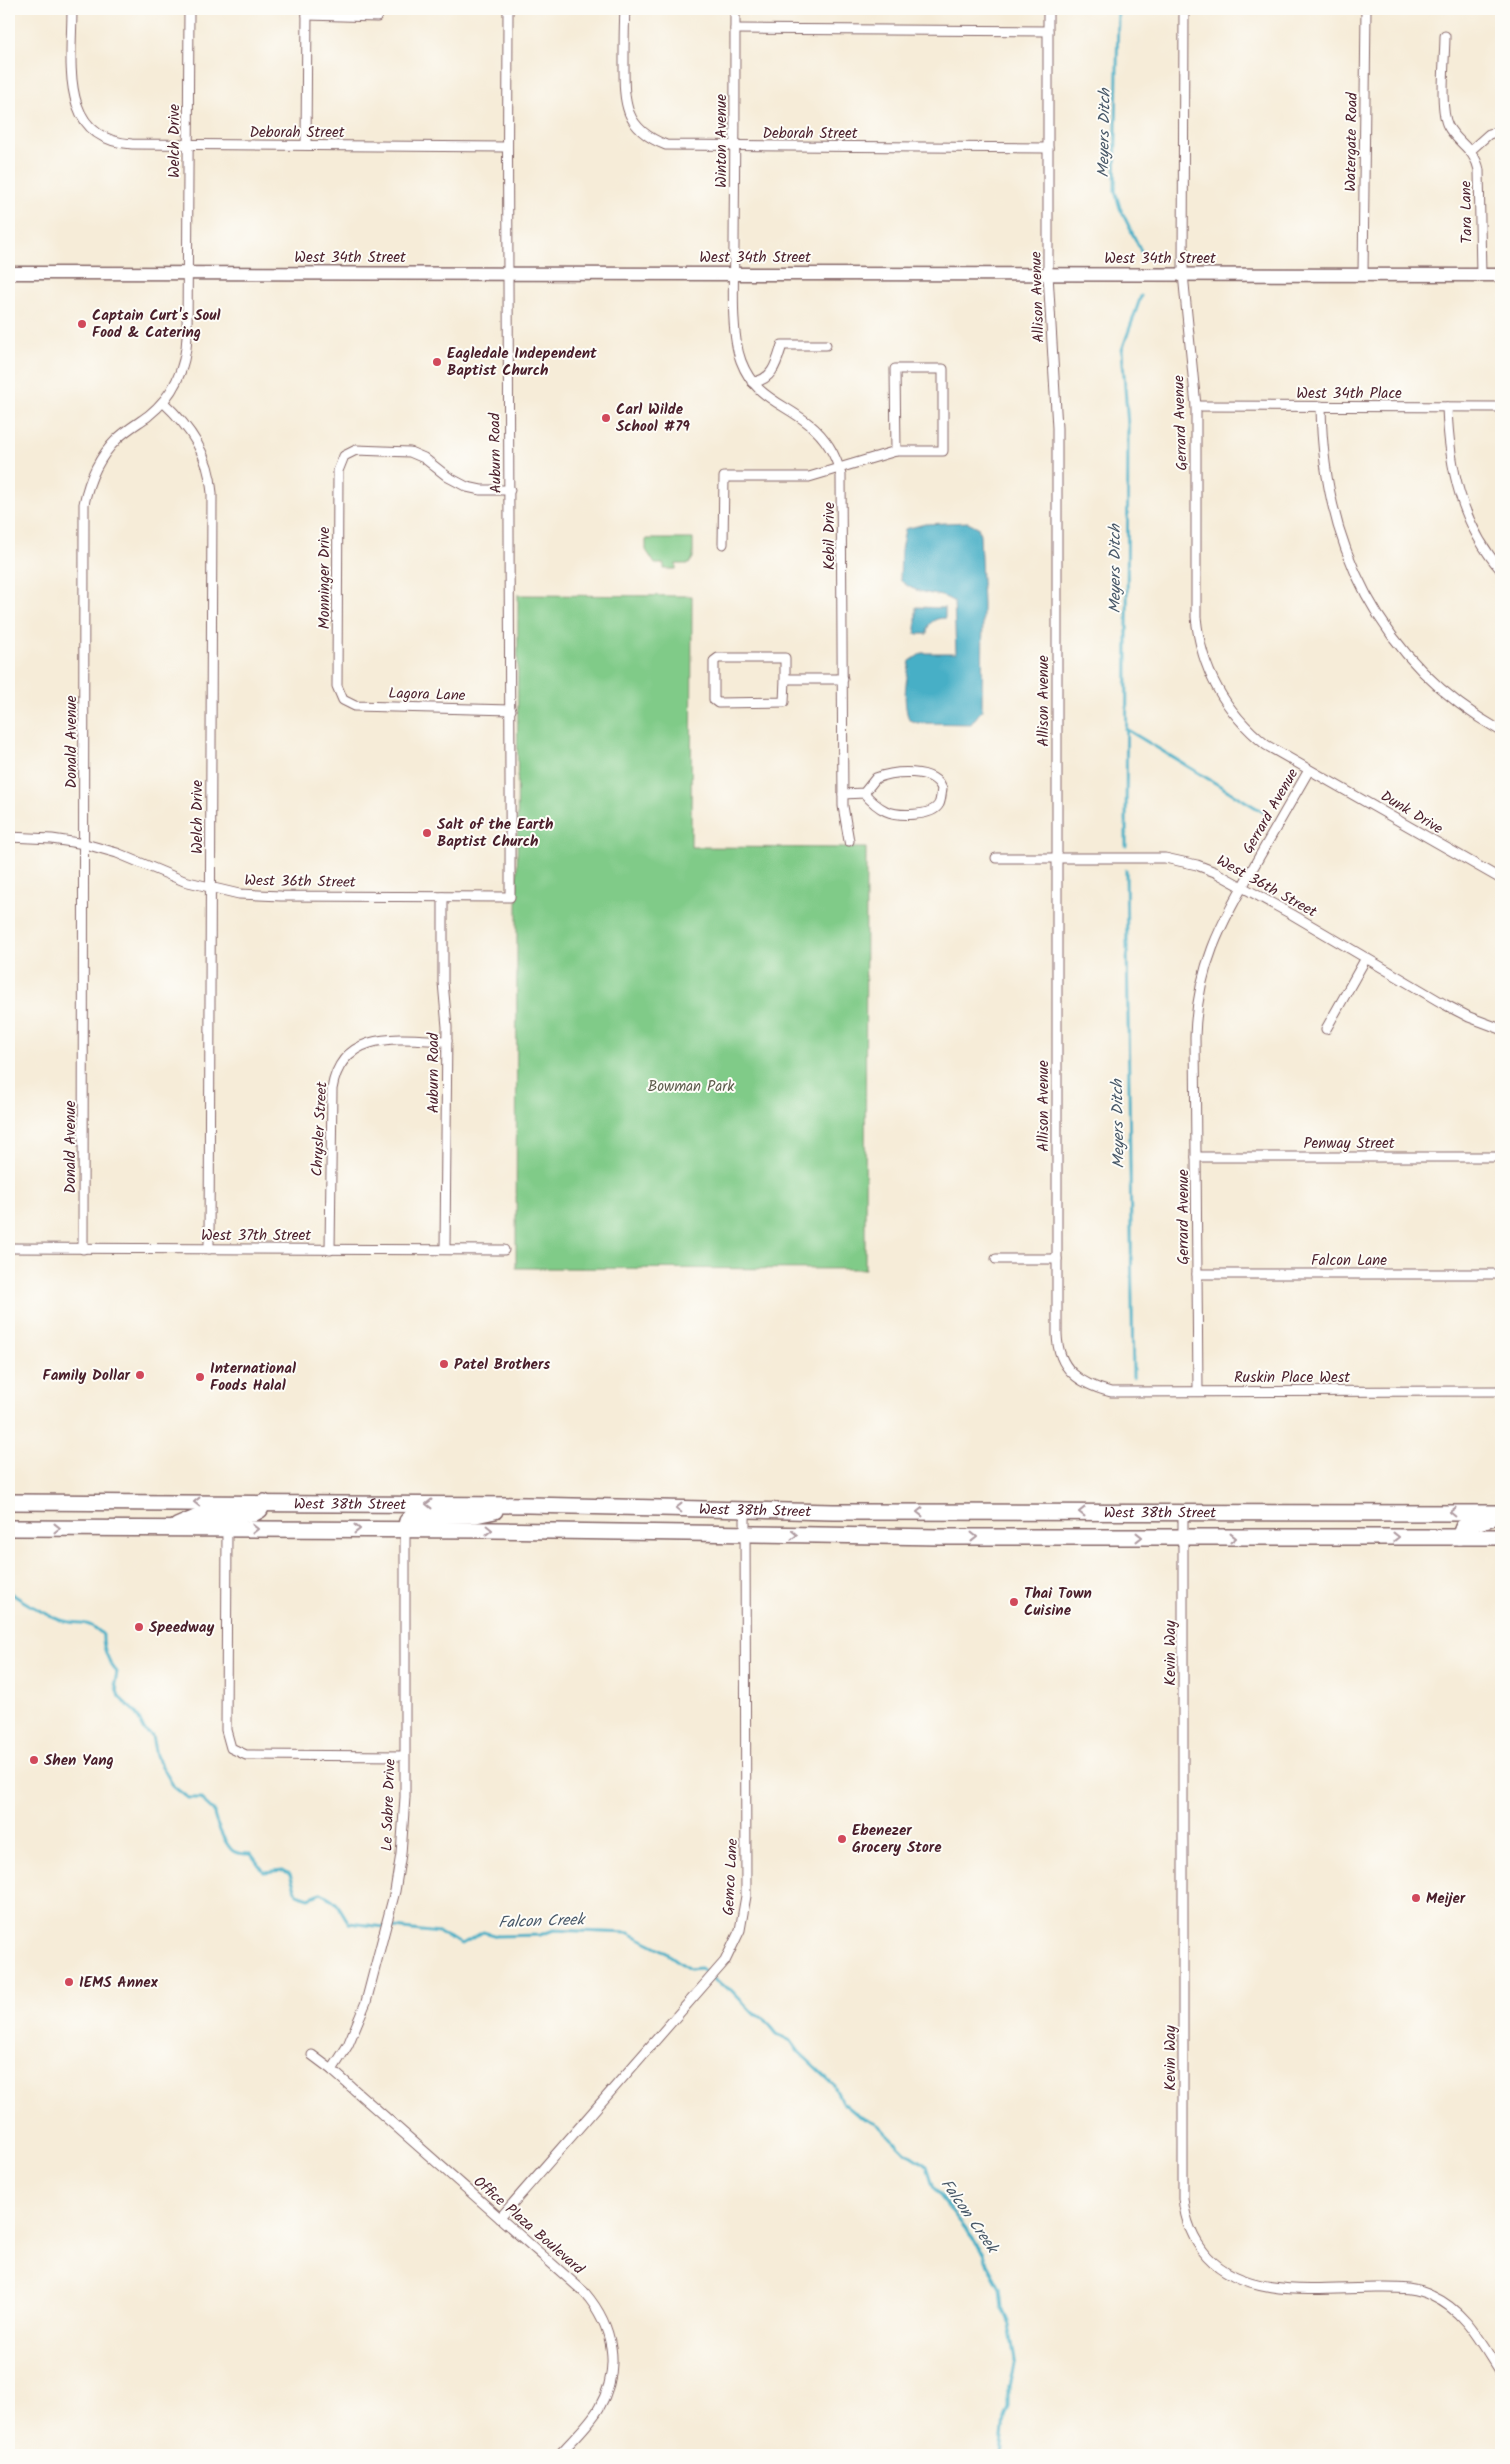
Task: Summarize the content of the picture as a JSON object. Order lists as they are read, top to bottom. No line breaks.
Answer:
{"streets":{"main road":["West 38th Street"],"street":["Deborah Street","Welch Drive","Winton Avenue","Watergate Road","Tara Lane","West 34th Street","Allison Avenue","West 34th Place","Gerrard Avenue","Auburn Road","Kebil Drive","Monninger Drive","Lagora Lane","Donald Avenue","Dunk Drive","West 36th Street","Chrysler Street","Penway Street","West 37th Street","Falcon Lane","Ruskin Place West","Kevin Way","Le Sabre Drive","Gemco Lane","Office Plaza Boulevard"]},"crossings":[["Deborah Street","Welch Drive"],["Deborah Street","Winton Avenue"],["Deborah Street","Allison Avenue"],["Deborah Street","Auburn Road"],["Welch Drive","West 34th Street"],["Welch Drive","Donald Avenue"],["Welch Drive","West 36th Street"],["Welch Drive","West 37th Street"],["Winton Avenue","West 34th Street"],["Winton Avenue","Kebil Drive"],["Watergate Road","West 34th Street"],["Tara Lane","West 34th Street"],["West 34th Street","Allison Avenue"],["West 34th Street","Gerrard Avenue"],["West 34th Street","Auburn Road"],["West 34th Street","Kebil Drive"],["West 34th Street","Donald Avenue"],["Allison Avenue","West 36th Street"],["Allison Avenue","Ruskin Place West"],["West 34th Place","Gerrard Avenue"],["Gerrard Avenue","Dunk Drive"],["Gerrard Avenue","West 36th Street"],["Gerrard Avenue","Penway Street"],["Gerrard Avenue","Falcon Lane"],["Gerrard Avenue","Ruskin Place West"],["Auburn Road","Monninger Drive"],["Auburn Road","Lagora Lane"],["Auburn Road","West 36th Street"],["Auburn Road","Chrysler Street"],["Auburn Road","West 37th Street"],["Monninger Drive","Lagora Lane"],["Donald Avenue","West 36th Street"],["Donald Avenue","West 37th Street"],["Chrysler Street","West 37th Street"],["West 38th Street","Kevin Way"],["West 38th Street","Le Sabre Drive"],["West 38th Street","Gemco Lane"],["Le Sabre Drive","Office Plaza Boulevard"],["Gemco Lane","Office Plaza Boulevard"]],"water":["Meyers Ditch","Falcon Creek"],"parks":["Bowman Park"],"places":["Captain Curt's Soul Food & Catering","Eagledale Independent Baptist Church","Carl Wilde School #79","Salt of the Earth Baptist Church","Patel Brothers","Family Dollar","International Foods Halal","Thai Town Cuisine","Speedway","Shen Yang","Ebenezer Grocery Store","Meijer","IEMS Annex"]}
